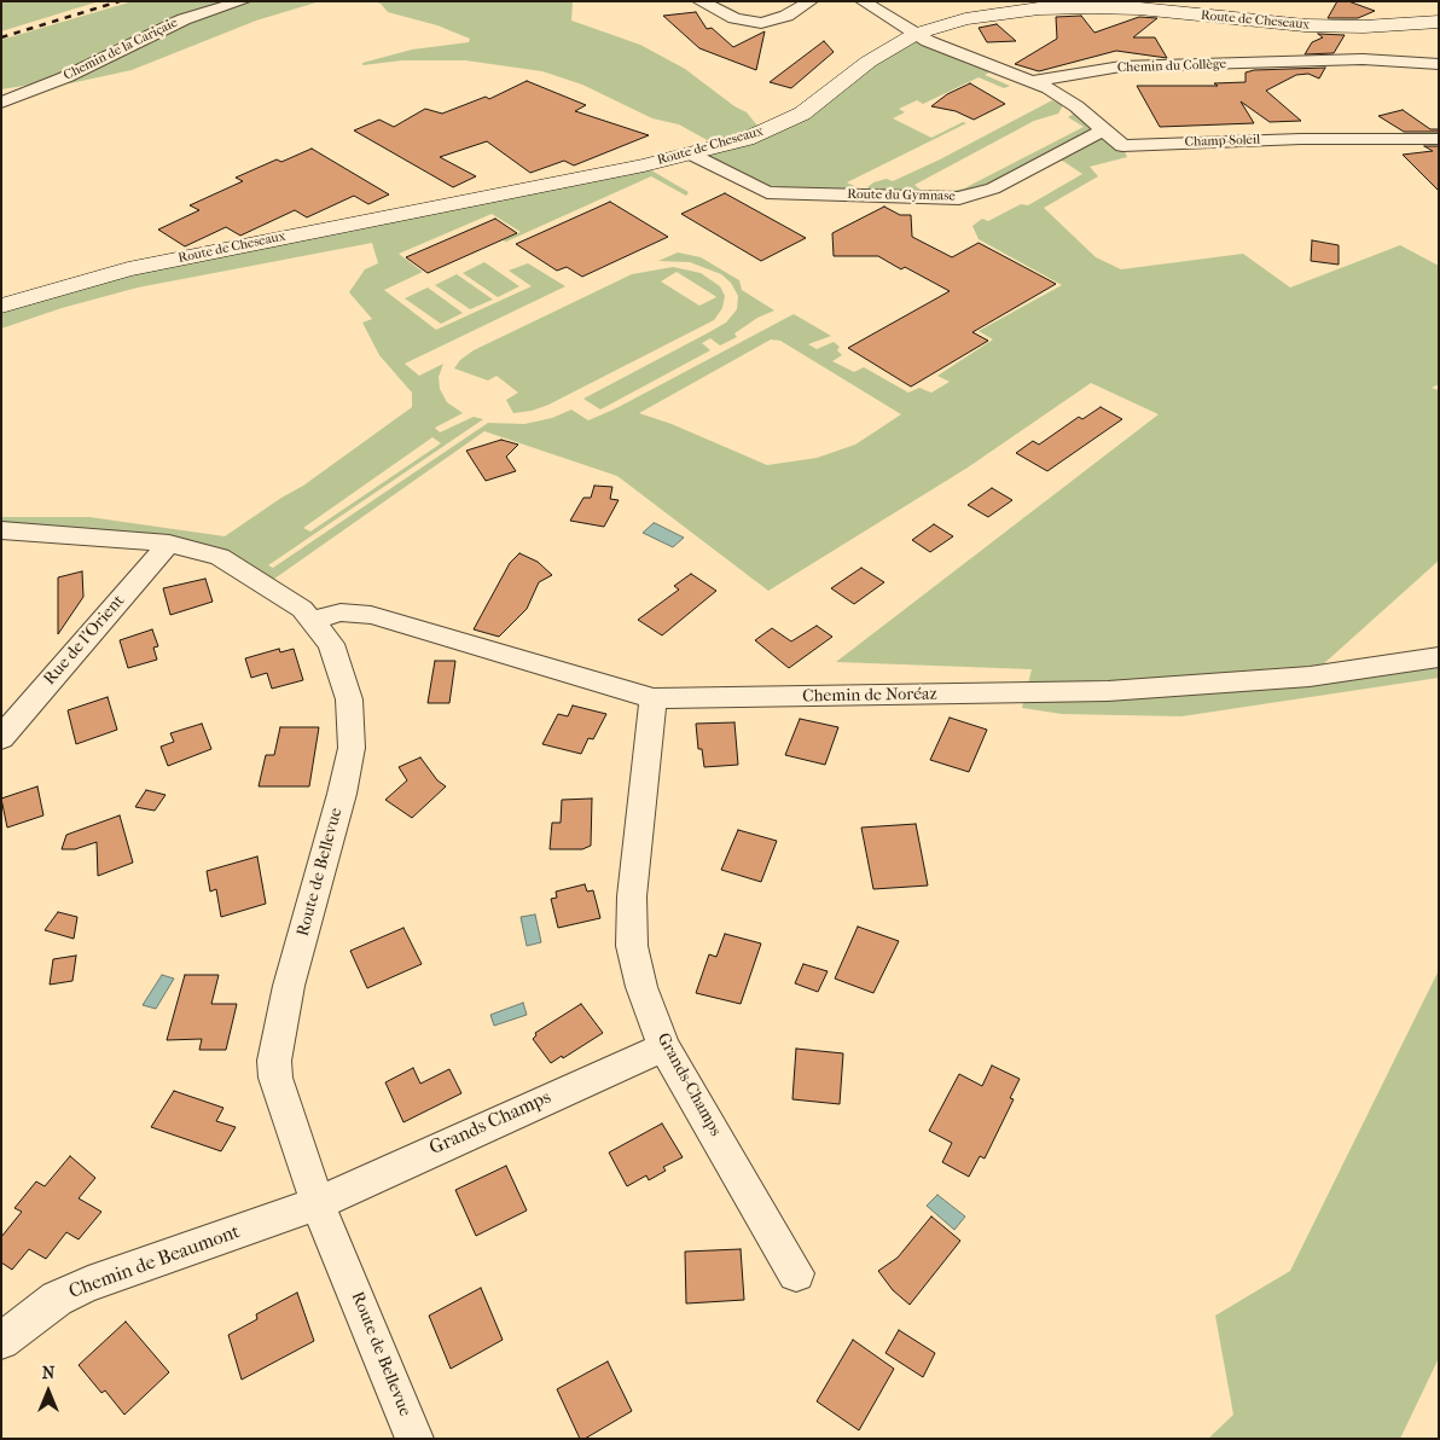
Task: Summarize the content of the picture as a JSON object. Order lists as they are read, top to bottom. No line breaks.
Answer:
{"streets":{"street":["Route de Cheseaux","Chemin de la Cariçaie","Chemin du Collège","Champ-Soleil","Route du Gymnase","Rue de l'Orient","Chemin de Noréaz","Route de Bellevue","Grands-Champs","Grands Champs","Chemin de Beaumont"]},"crossings":[["Route de Cheseaux","Route du Gymnase"],["Chemin du Collège","Champ-Soleil"],["Champ-Soleil","Route du Gymnase"],["Rue de l'Orient","Route de Bellevue"],["Chemin de Noréaz","Route de Bellevue"],["Chemin de Noréaz","Grands-Champs"],["Route de Bellevue","Grands Champs"],["Route de Bellevue","Chemin de Beaumont"],["Grands-Champs","Grands Champs"],["Grands Champs","Chemin de Beaumont"]],"north":"top"}
